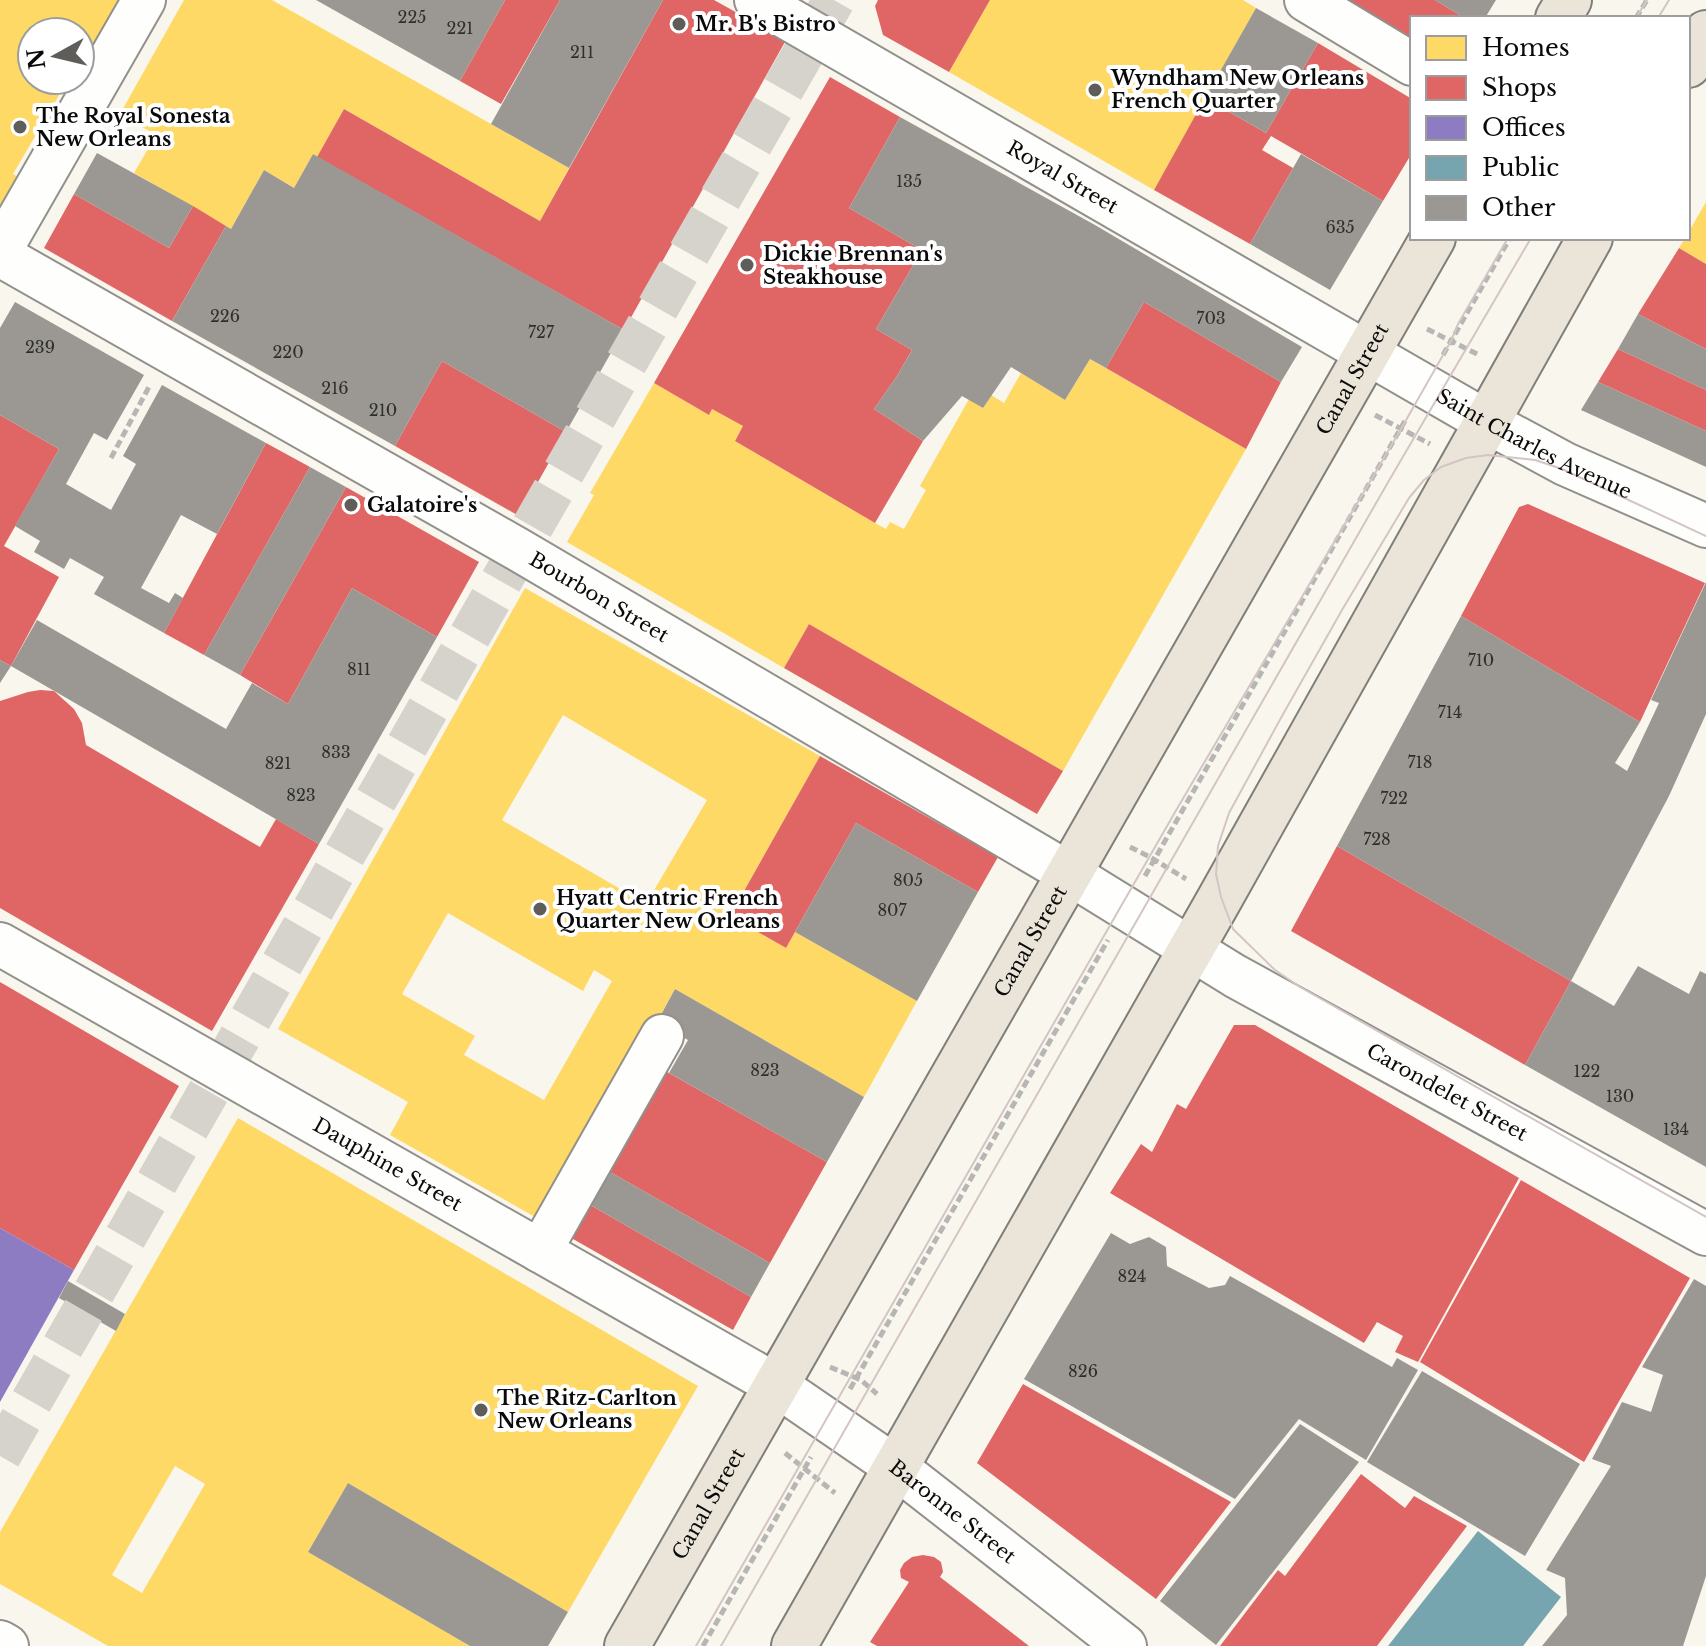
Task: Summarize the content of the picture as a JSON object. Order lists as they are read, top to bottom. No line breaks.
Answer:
{"streets":{"main road":["Canal Street"],"street":["Royal Street","Saint Charles Avenue","Bourbon Street","Carondelet Street","Dauphine Street","Baronne Street"]},"crossings":[["Royal Street","Canal Street"],["Royal Street","Saint Charles Avenue"],["Canal Street","Saint Charles Avenue"],["Canal Street","Bourbon Street"],["Canal Street","Dauphine Street"],["Canal Street","Baronne Street"],["Bourbon Street","Carondelet Street"],["Dauphine Street","Baronne Street"]],"places":["Mr. B's Bistro","Wyndham New Orleans French Quarter","The Royal Sonesta New Orleans","Dickie Brennan's Steakhouse","Galatoire's","Hyatt Centric French Quarter New Orleans","The Ritz-Carlton New Orleans"],"house_numbers":["225","221","211","135","635","226","703","727","239","220","216","210","710","811","714","833","718","821","823","722","728","805","807","823","122","130","134","824","826"],"legend":["Homes","Shops","Offices","Public","Other"],"north":"left"}
